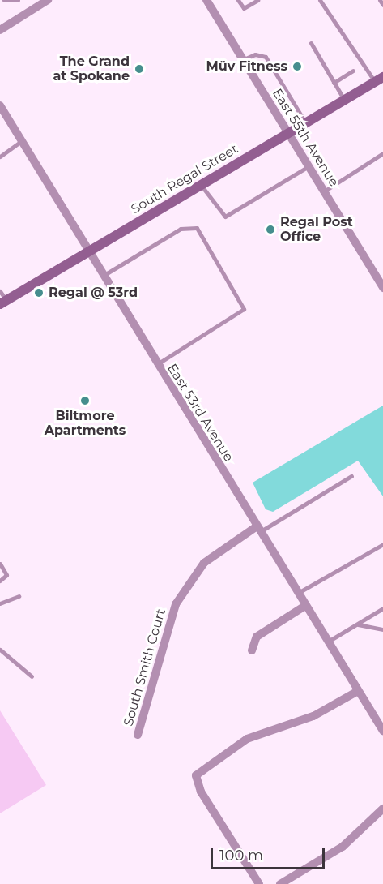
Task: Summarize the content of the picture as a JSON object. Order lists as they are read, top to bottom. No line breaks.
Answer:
{"streets":{"main road":["South Regal Street"],"street":["East 55th Avenue","East 53rd Avenue","South Smith Court"]},"crossings":[["East 55th Avenue","South Regal Street"],["South Regal Street","East 53rd Avenue"],["East 53rd Avenue","South Smith Court"]],"places":["Müv Fitness","The Grand at Spokane","Regal Post Office","Regal @ 53rd","Biltmore Apartments"],"scale_bar":"100 m"}
